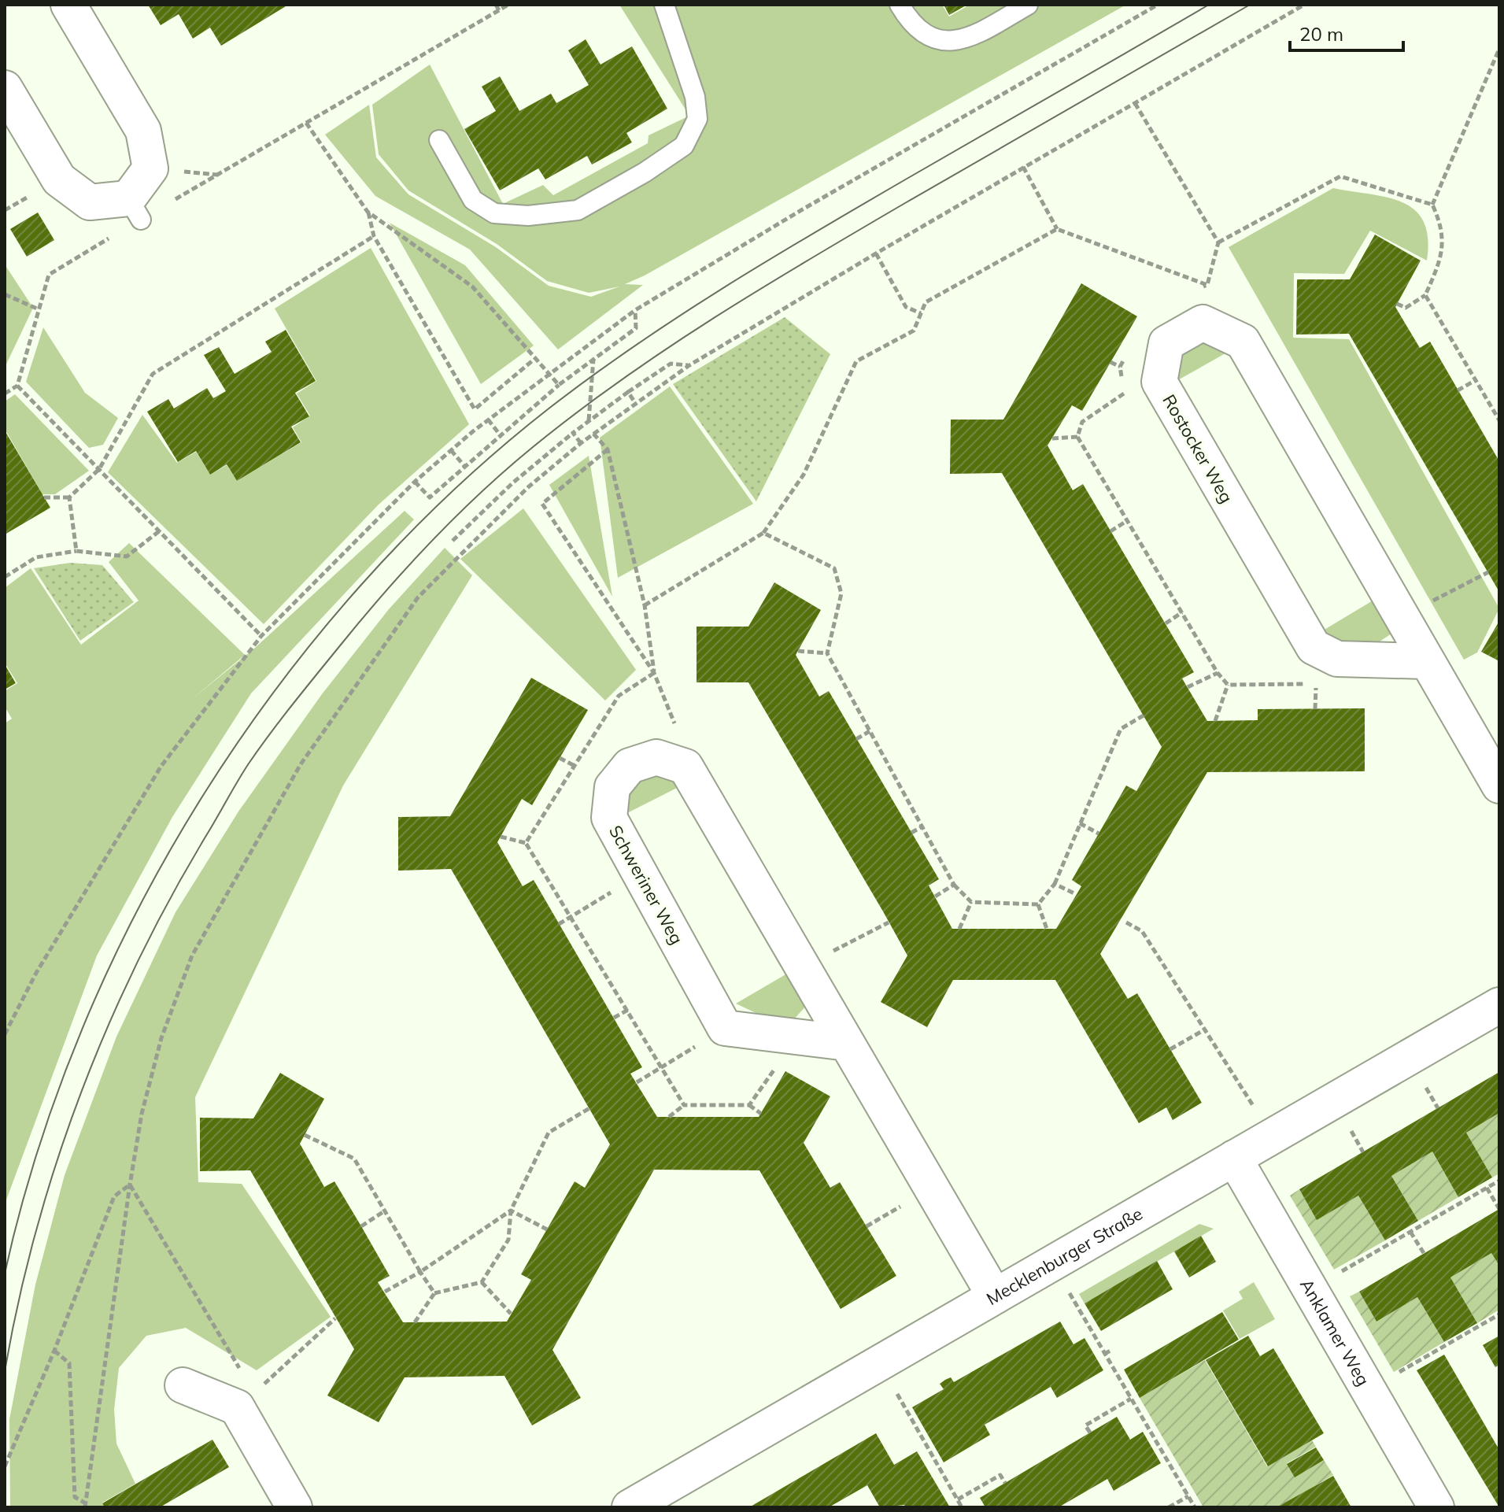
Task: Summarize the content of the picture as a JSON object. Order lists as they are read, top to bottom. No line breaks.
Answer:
{"streets":{"street":["Rostocker Weg","Schweriner Weg","Mecklenburger Straße","Anklamer Weg"]},"crossings":[["Mecklenburger Straße","Anklamer Weg"]],"scale_bar":"20 m"}
